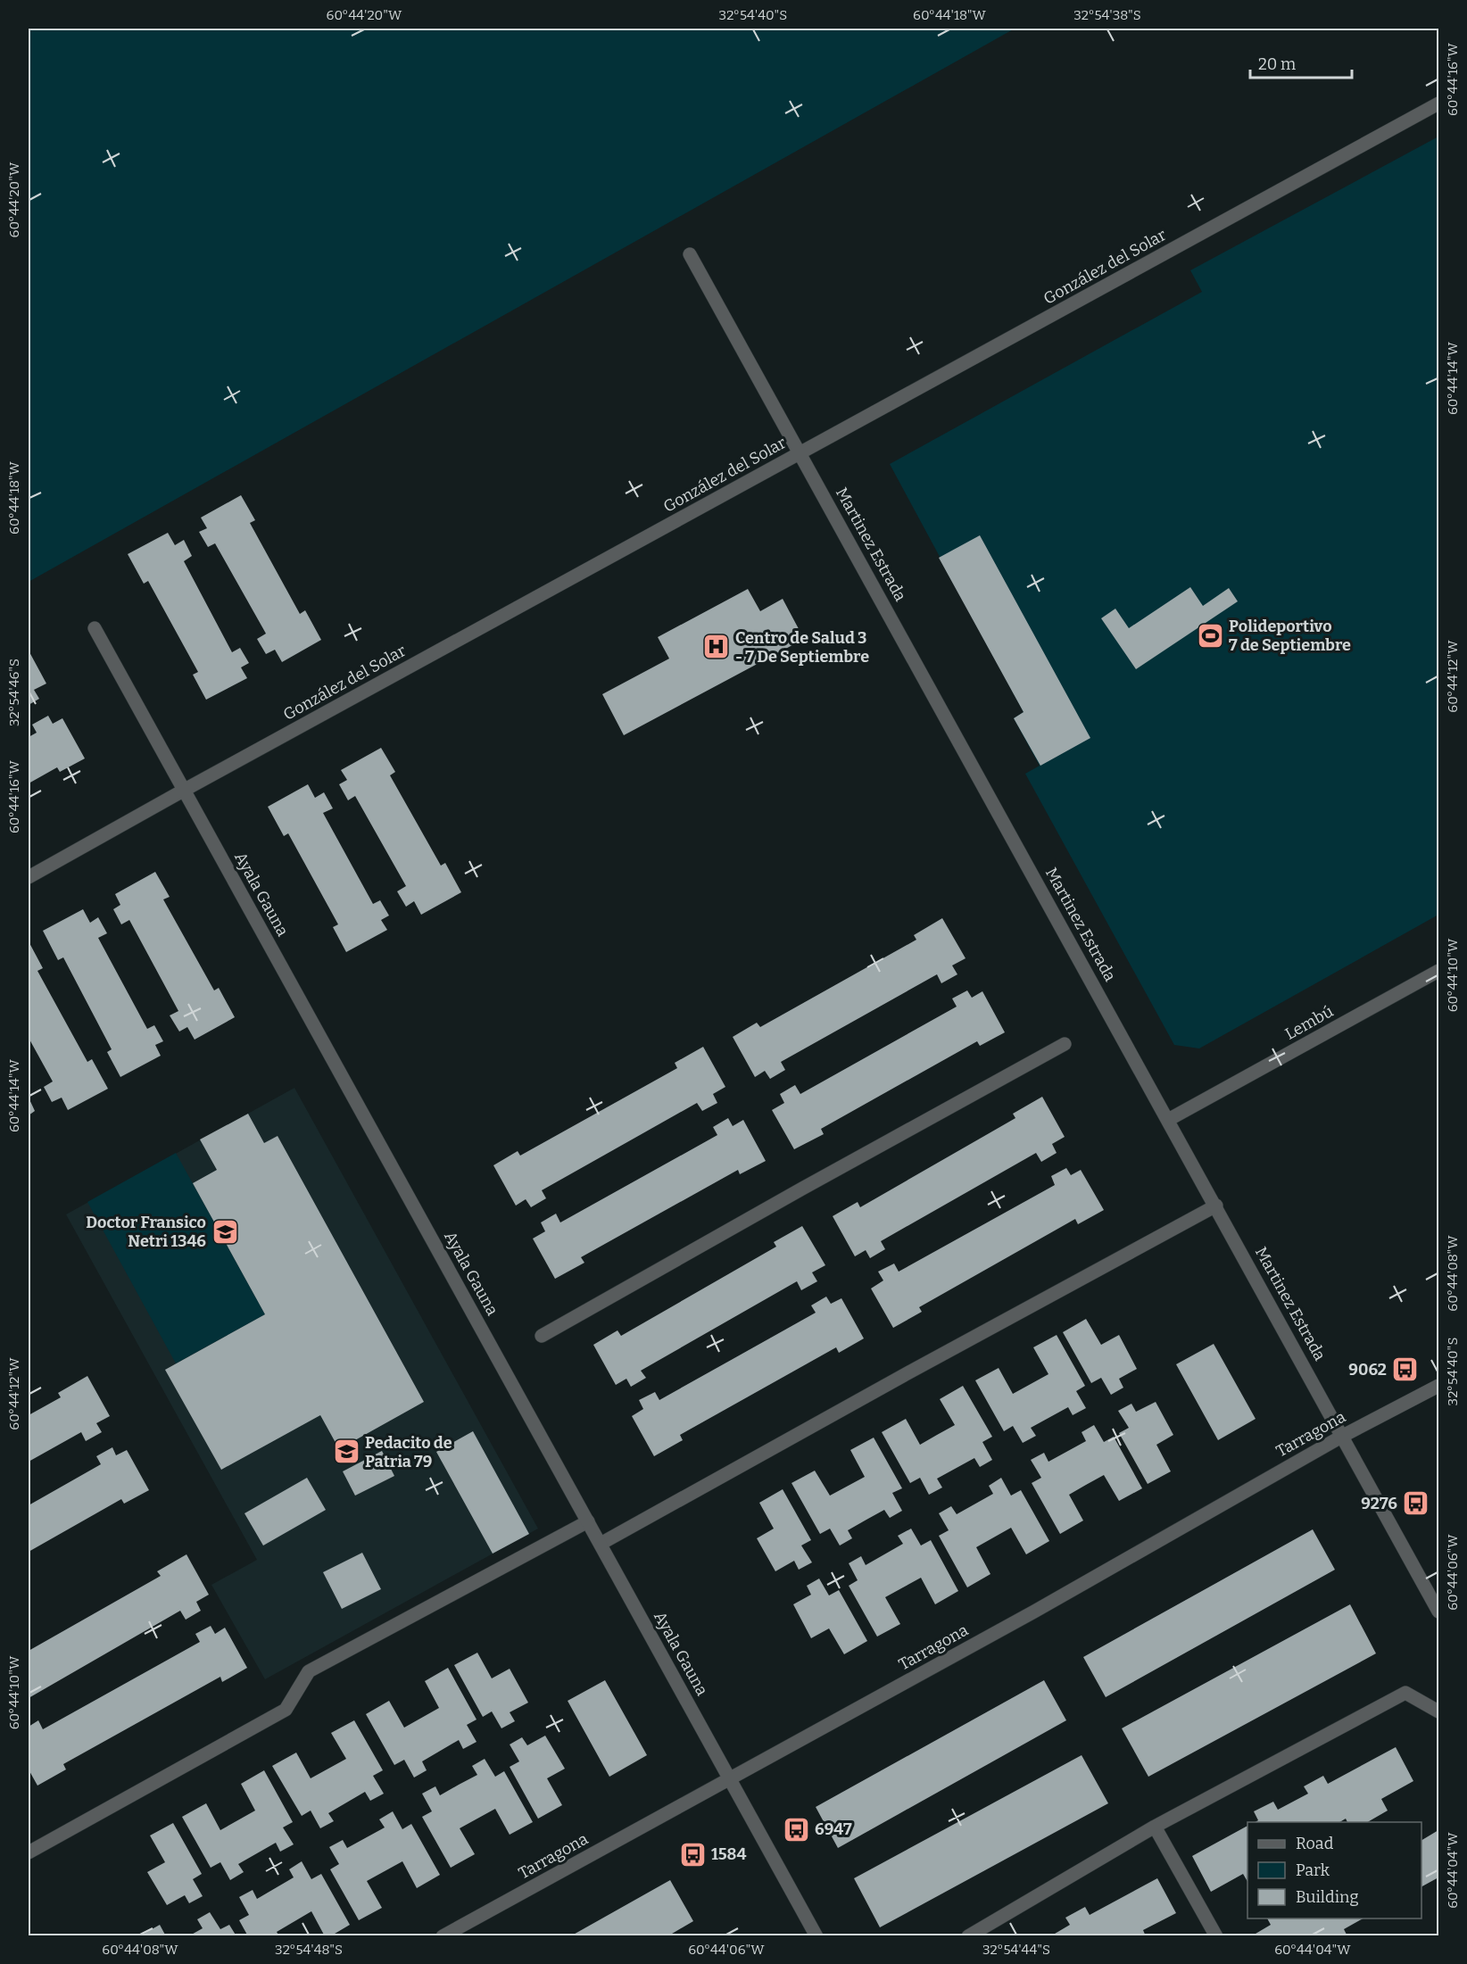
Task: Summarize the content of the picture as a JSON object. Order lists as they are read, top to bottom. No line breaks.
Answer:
{"streets":{"street":["González del Solar","Martinez Estrada","Ayala Gauna","Lembú","Tarragona"]},"crossings":[["González del Solar","Martinez Estrada"],["González del Solar","Ayala Gauna"],["Martinez Estrada","Lembú"],["Martinez Estrada","Tarragona"],["Ayala Gauna","Tarragona"]],"places":{"sports":["Polideportivo 7 de Septiembre"],"hospital":["Centro de Salud 3 - 7 De Septiembre"],"school or university":["Doctor Fransico Netri 1346","Pedacito de Patria 79"],"bus stop":["9062","9276","6947","1584"]},"legend":["Road","Park","Building"],"scale_bar":"20 m","coordinates":["60°44'20\"W","32°54'40\"S","60°44'18\"W","32°54'38\"S","60°44'16\"W","60°44'14\"W","60°44'12\"W","32°54'46\"S","60°44'10\"W","60°44'08\"W","60°44'06\"W","60°44'04\"W","32°54'48\"S","32°54'44\"S"]}
